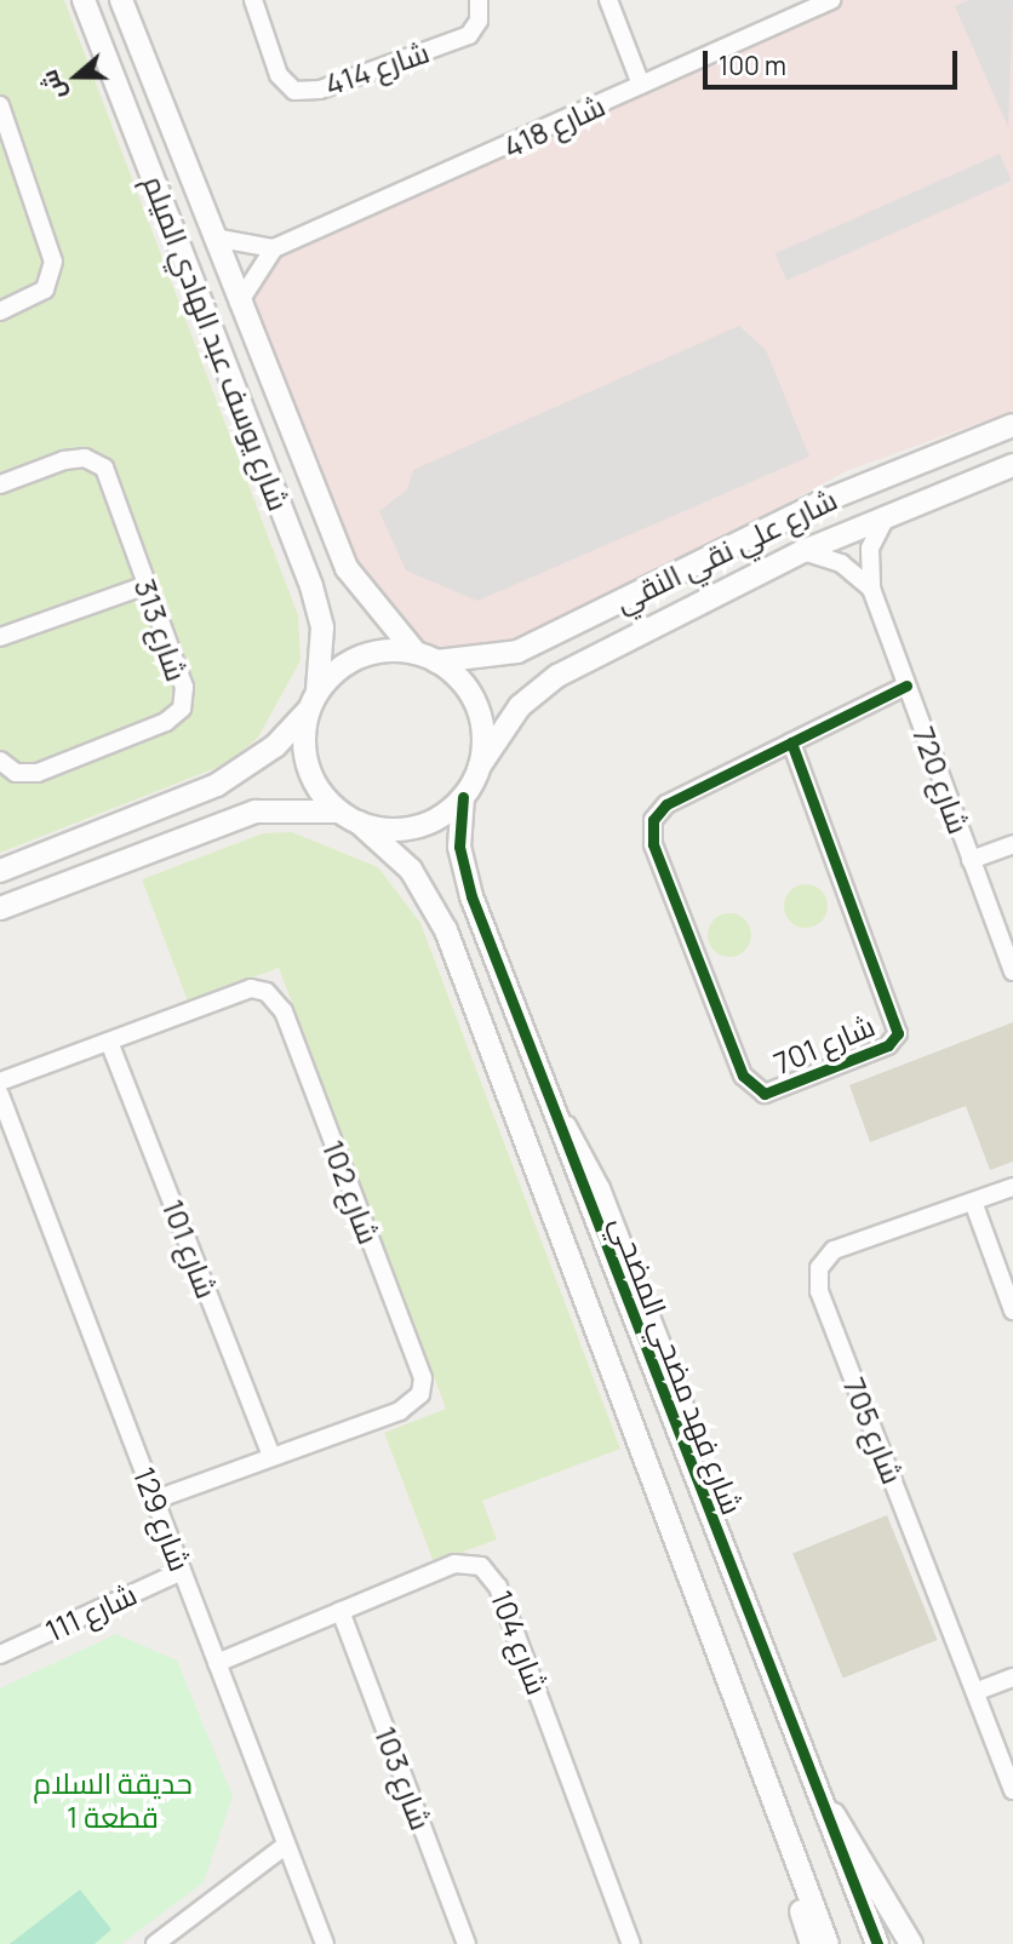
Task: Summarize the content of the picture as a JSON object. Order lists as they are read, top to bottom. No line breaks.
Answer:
{"streets":{"street":["شارع 414","شارع 418","شارع يوسف عبد الهادي الميلم","شارع علي نقي النقي","شارع 313","شارع 720","شارع 701","شارع 102","شارع 101","شارع فهد مضحي المضحي","شارع 705","شارع 129","شارع 111","شارع 104","شارع 103"]},"crossings":[["شارع يوسف عبد الهادي الميلم","شارع علي نقي النقي"],["شارع يوسف عبد الهادي الميلم","شارع فهد مضحي المضحي"],["شارع علي نقي النقي","شارع 720"],["شارع علي نقي النقي","شارع فهد مضحي المضحي"],["شارع 720","شارع 701"],["شارع 102","شارع 101"],["شارع 102","شارع 129"],["شارع 129","شارع 111"],["شارع 129","شارع 104"],["شارع 104","شارع 103"]],"parks":["حديقة السلام قطعة 1"],"scale_bar":"100 m","north":"left"}
